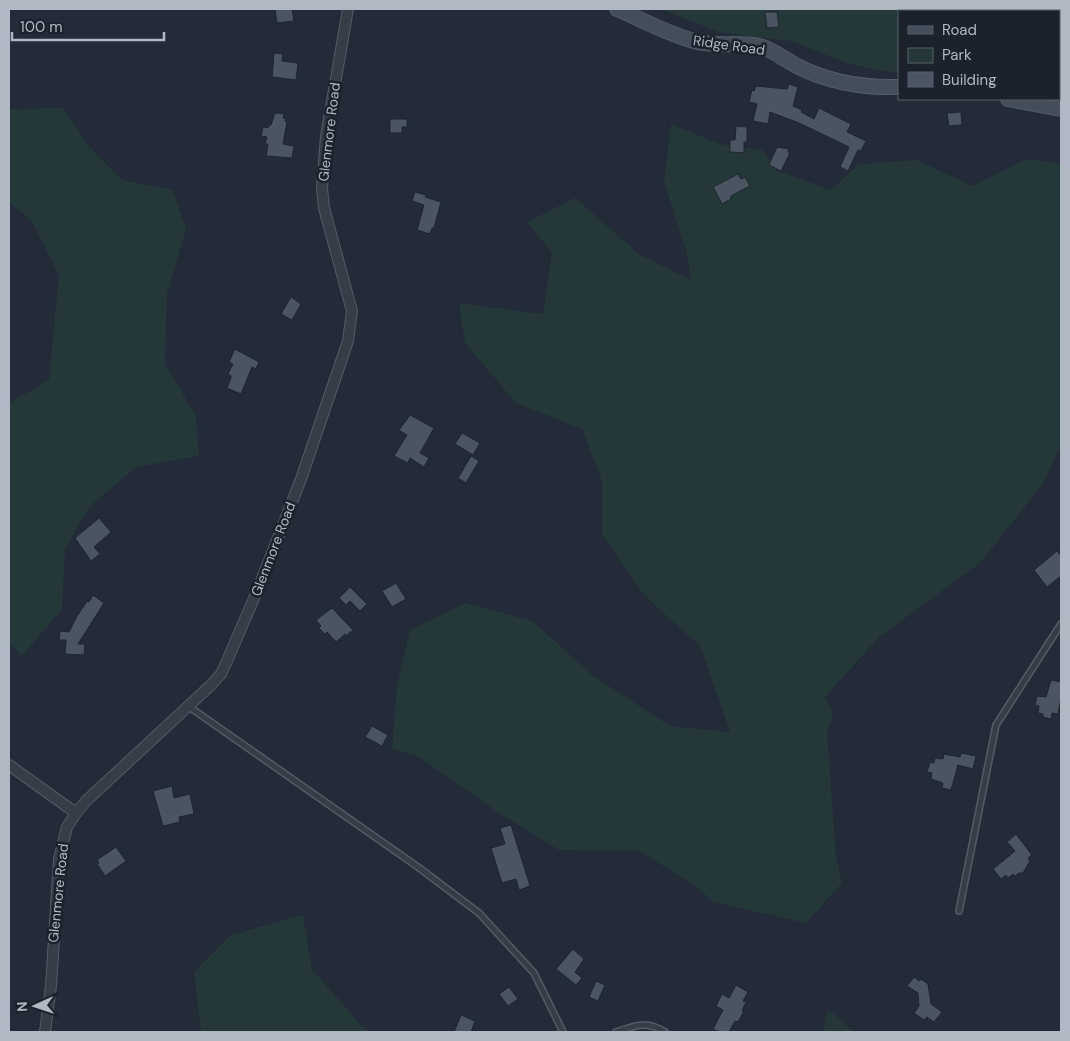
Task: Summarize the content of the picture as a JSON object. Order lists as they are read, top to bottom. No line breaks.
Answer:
{"streets":{"street":["Ridge Road","Glenmore Road"]},"legend":["Road","Park","Building"],"scale_bar":"100 m","north":"left"}
